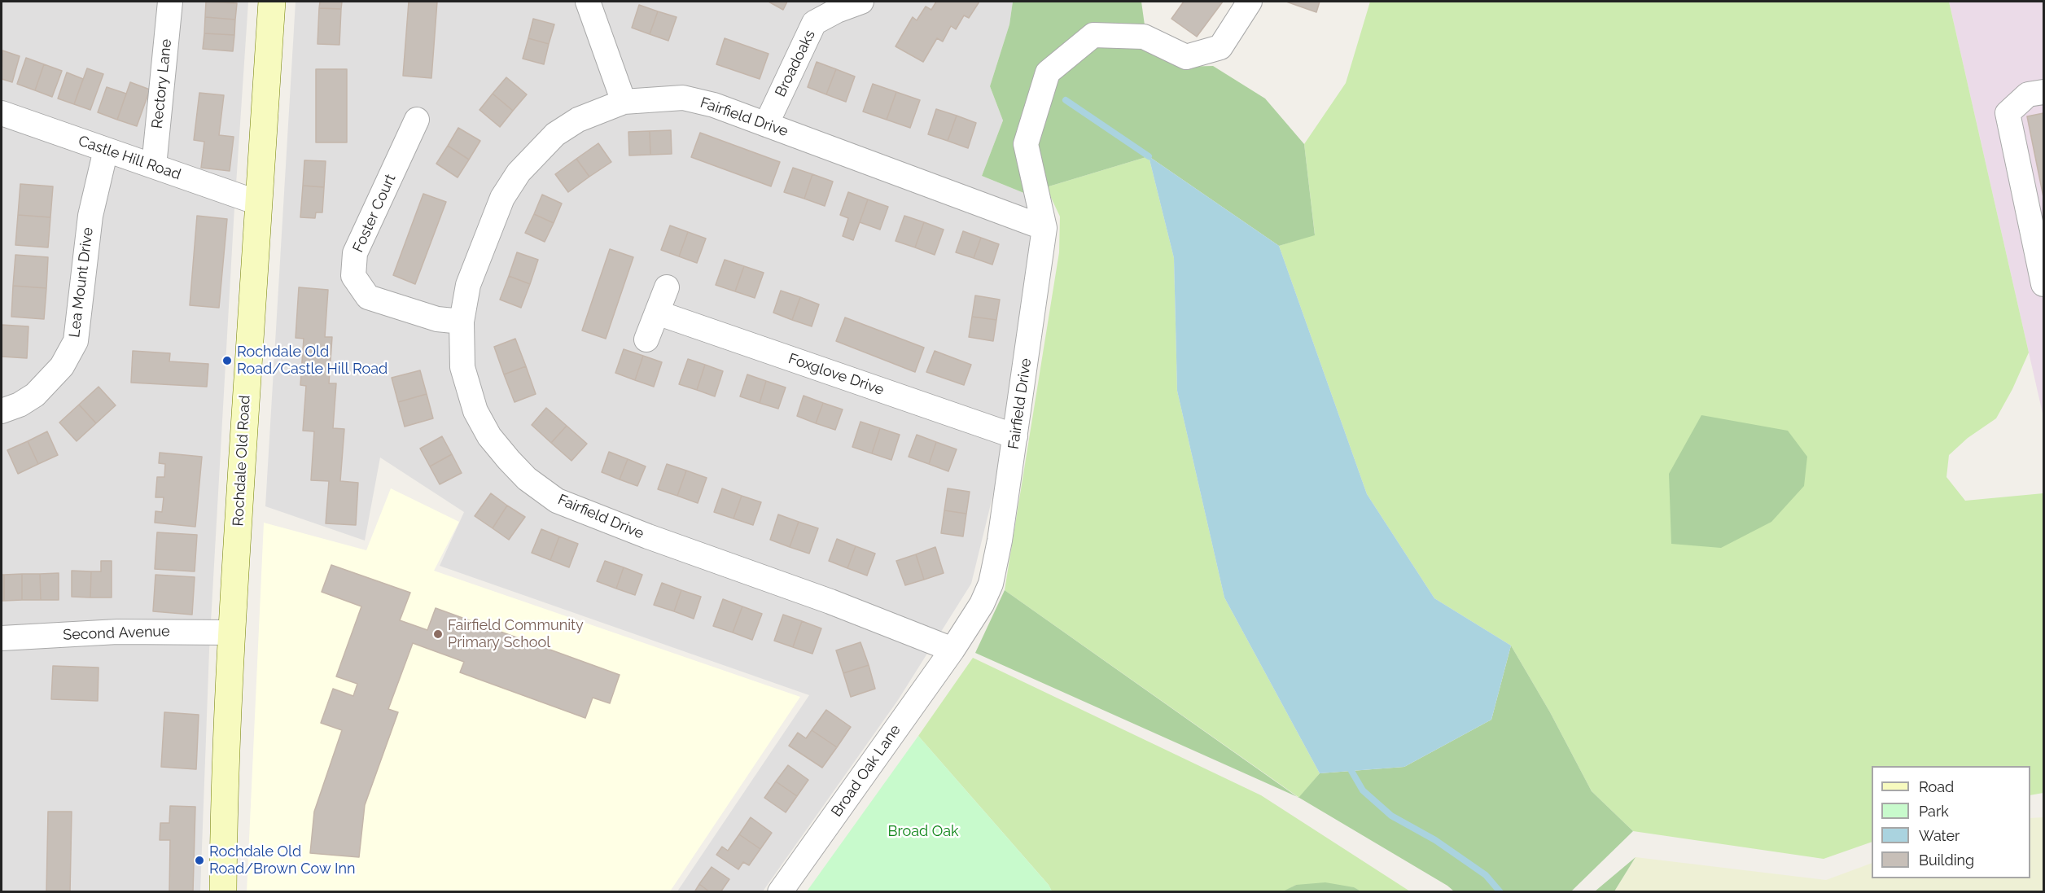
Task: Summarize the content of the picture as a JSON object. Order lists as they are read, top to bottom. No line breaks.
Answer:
{"streets":{"main road":["Rochdale Old Road"],"street":["Broadoaks","Rectory Lane","Fairfield Drive","Castle Hill Road","Foster Court","Lea Mount Drive","Foxglove Drive","Second Avenue","Broad Oak Lane"]},"crossings":[["Broadoaks","Fairfield Drive"],["Rectory Lane","Castle Hill Road"],["Fairfield Drive","Foster Court"],["Fairfield Drive","Foxglove Drive"],["Fairfield Drive","Broad Oak Lane"],["Castle Hill Road","Lea Mount Drive"],["Castle Hill Road","Rochdale Old Road"],["Rochdale Old Road","Second Avenue"]],"parks":["Broad Oak"],"places":["Rochdale Old Road/Castle Hill Road","Fairfield Community Primary School","Rochdale Old Road/Brown Cow Inn"],"legend":["Road","Park","Water","Building"]}
